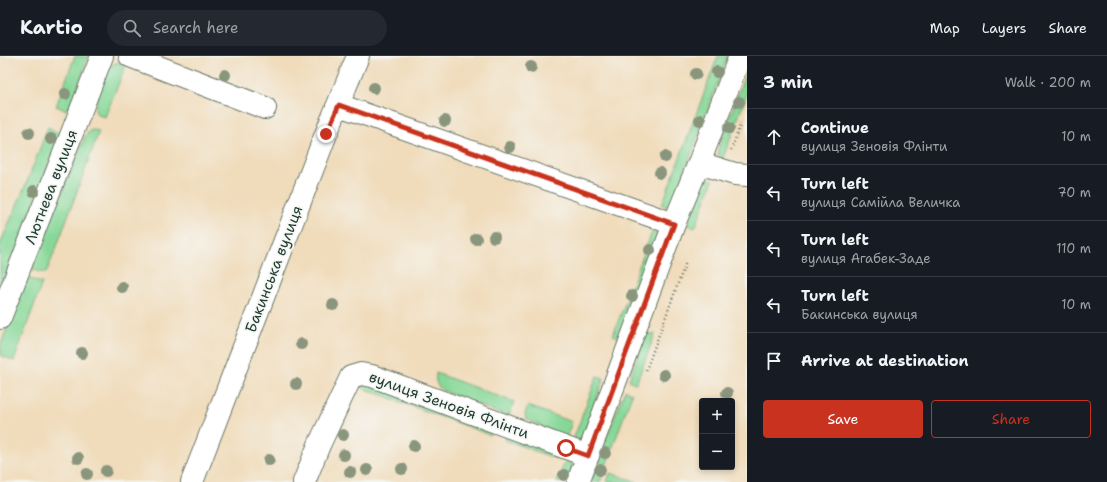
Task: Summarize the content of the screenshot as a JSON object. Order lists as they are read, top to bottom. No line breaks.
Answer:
{"streets":{"street":["Лютнева вулиця","Бакинська вулиця","вулиця Зеновія Флінти"]},"page":{"header":"Kartio","search":"Search here","nav":["Map","Layers","Share"],"heading":["3 min","Walk · 200 m"],"list":[["Continue","вулиця Зеновія Флінти","10 m"],["Turn left","вулиця Самійла Величка","70 m"],["Turn left","вулиця Агабек-Заде","110 m"],["Turn left","Бакинська вулиця","10 m"],"Arrive at destination"],"buttons":["Save","Share"],"map_buttons":["+","−"]}}
